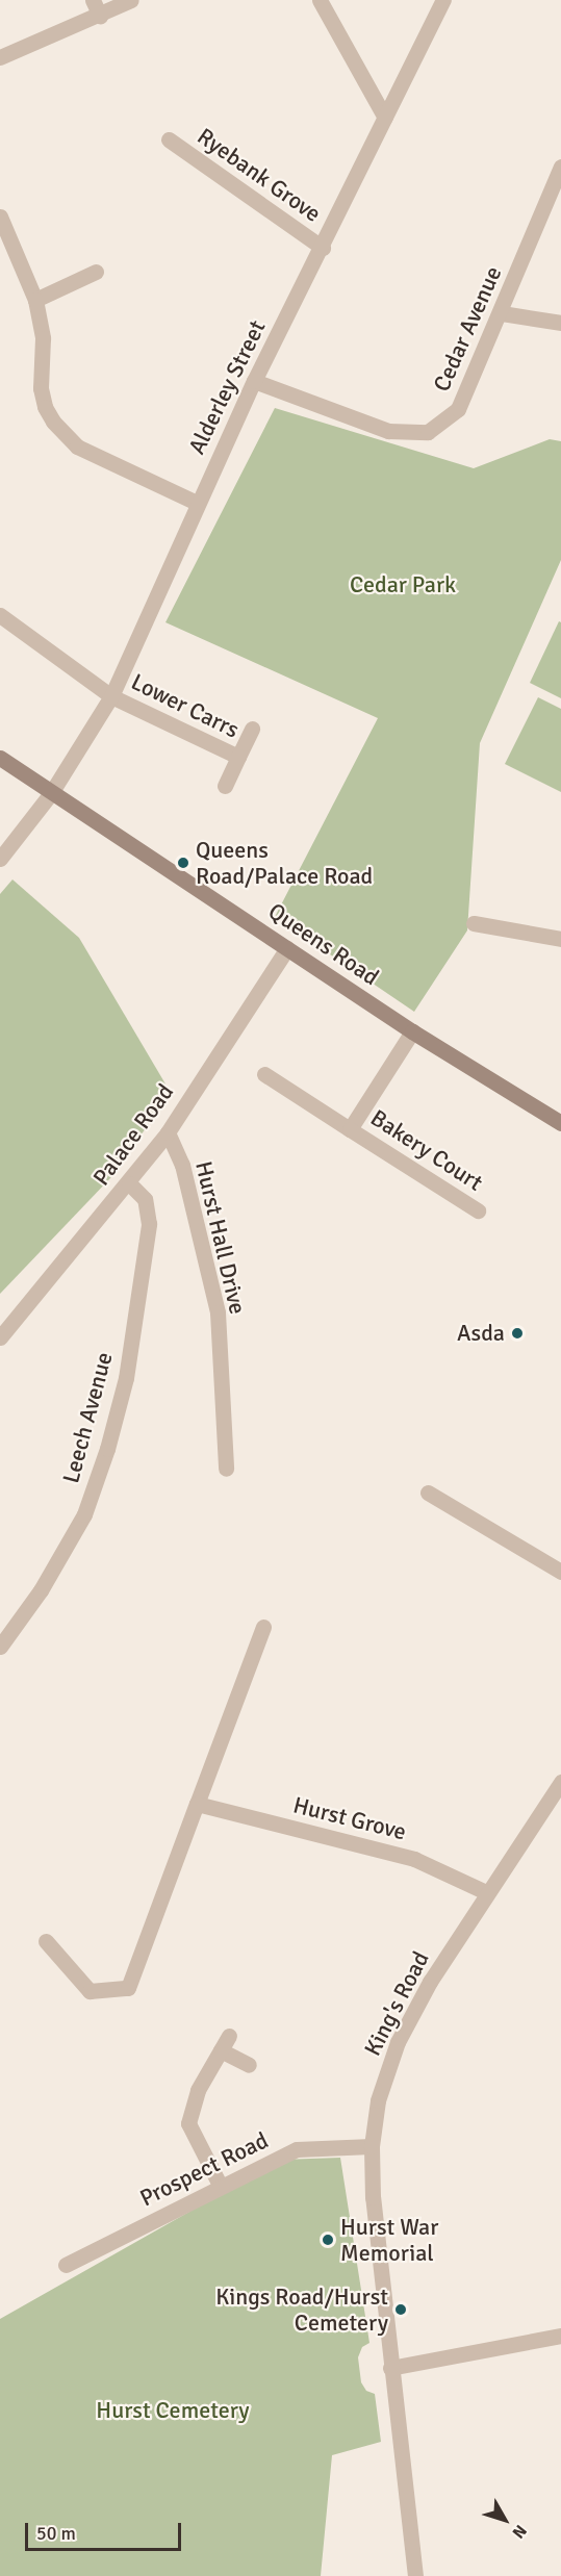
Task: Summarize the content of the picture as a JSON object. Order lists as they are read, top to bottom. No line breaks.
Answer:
{"streets":{"main road":["Queens Road"],"street":["Ryebank Grove","Cedar Avenue","Alderley Street","Lower Carrs","Palace Road","Bakery Court","Hurst Hall Drive","Leech Avenue","Hurst Grove","King's Road","Prospect Road"]},"crossings":[["Ryebank Grove","Alderley Street"],["Cedar Avenue","Alderley Street"],["Alderley Street","Lower Carrs"],["Alderley Street","Queens Road"],["Queens Road","Palace Road"],["Queens Road","Bakery Court"],["Palace Road","Hurst Hall Drive"],["Palace Road","Leech Avenue"],["Hurst Grove","King's Road"],["King's Road","Prospect Road"]],"parks":["Cedar Park","Hurst Cemetery"],"places":["Queens Road/Palace Road","Asda","Hurst War Memorial","Kings Road/Hurst Cemetery"],"scale_bar":"50 m","north":"bottom right"}
